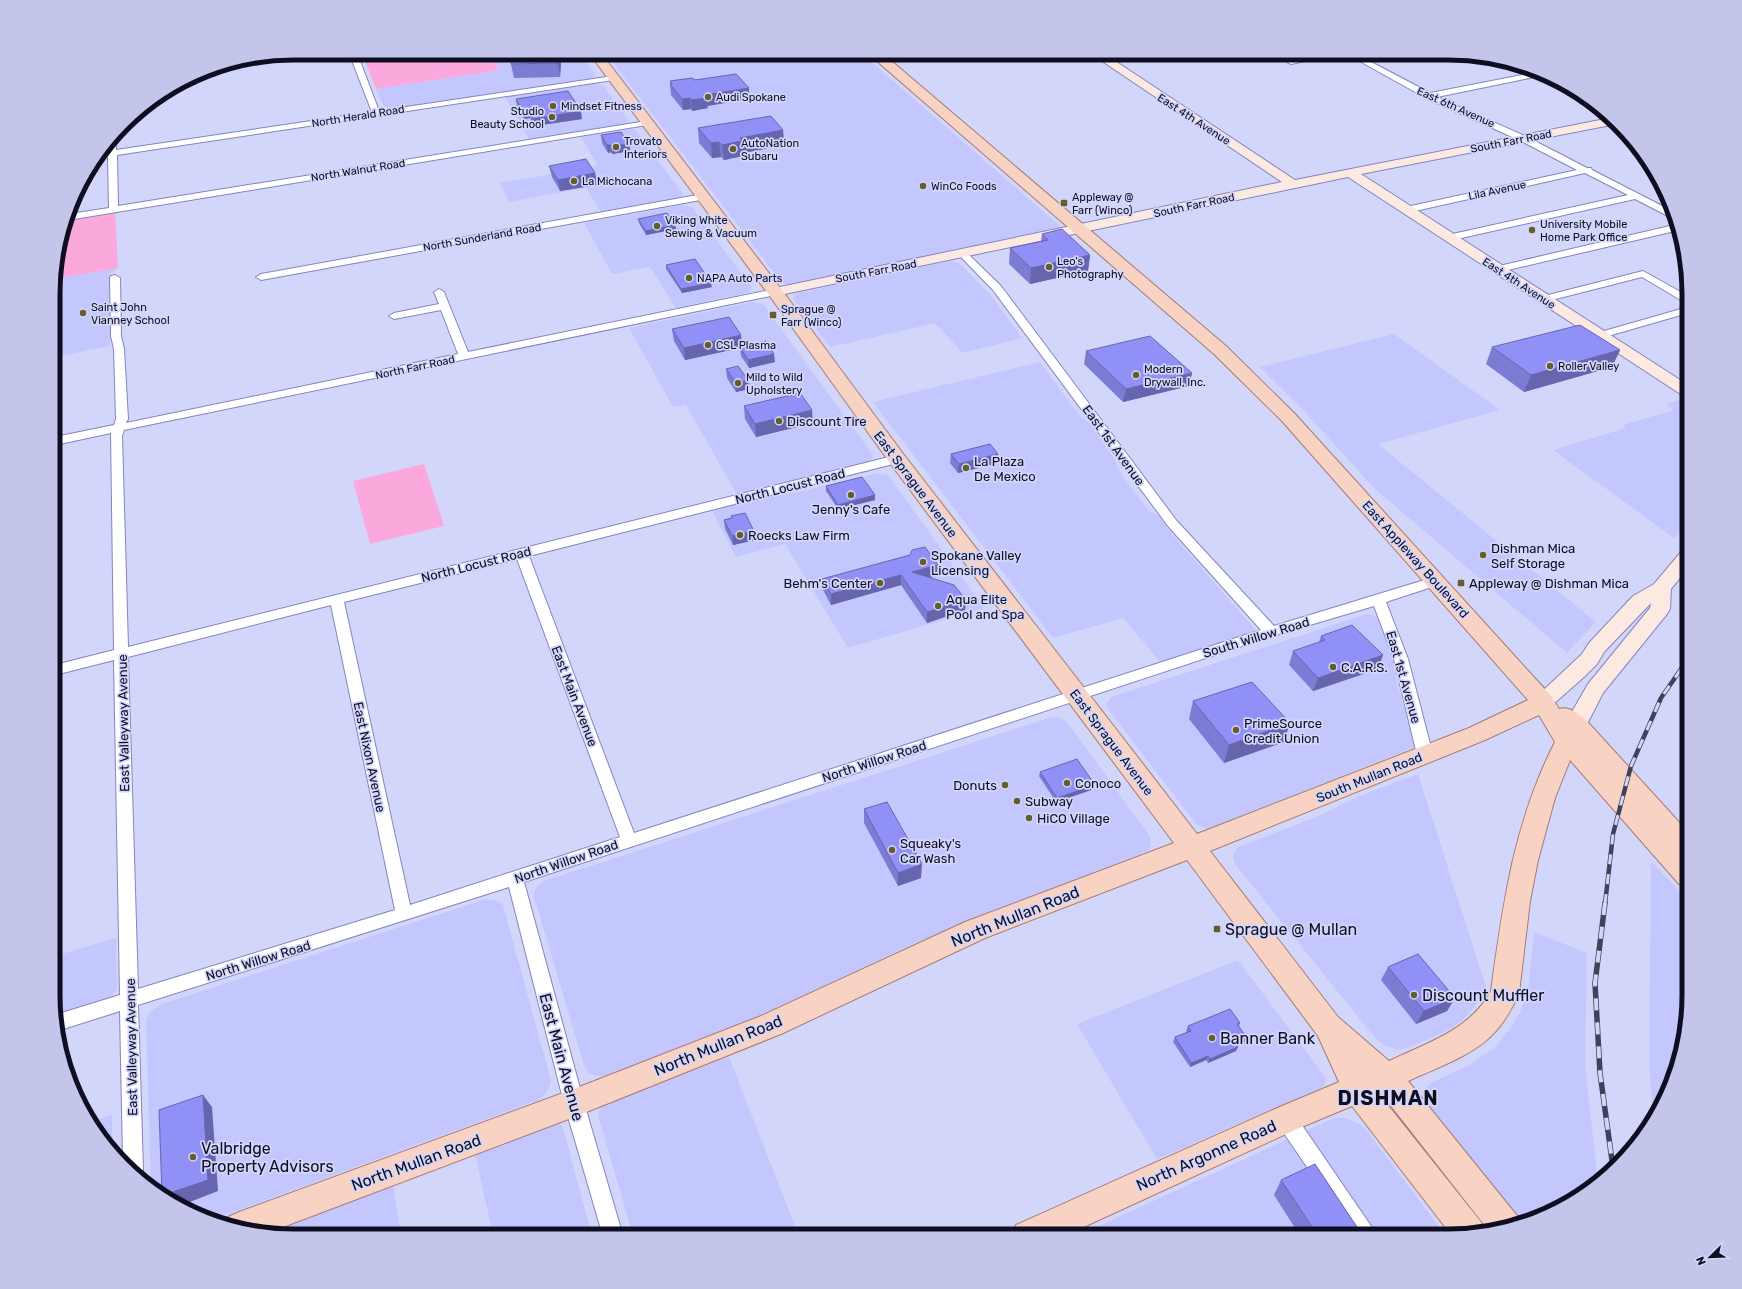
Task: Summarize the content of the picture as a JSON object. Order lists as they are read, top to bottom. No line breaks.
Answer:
{"streets":{"main road":["East Sprague Avenue","East Appleway Boulevard","South Mullan Road","North Mullan Road","North Argonne Road"],"street":["East 6th Avenue","North Herald Road","East 4th Avenue","South Farr Road","North Walnut Road","Lila Avenue","North Sunderland Road","North Farr Road","East 1st Avenue","North Locust Road","South Willow Road","East Main Avenue","East Valleyway Avenue","East Nixon Avenue","North Willow Road"]},"crossings":[["East 6th Avenue","South Farr Road"],["East 6th Avenue","Lila Avenue"],["North Herald Road","East Sprague Avenue"],["East 4th Avenue","South Farr Road"],["East 4th Avenue","Lila Avenue"],["South Farr Road","North Farr Road"],["South Farr Road","East 1st Avenue"],["South Farr Road","East Sprague Avenue"],["South Farr Road","East Appleway Boulevard"],["North Walnut Road","East Sprague Avenue"],["North Sunderland Road","East Sprague Avenue"],["North Farr Road","East Sprague Avenue"],["North Farr Road","East Valleyway Avenue"],["East 1st Avenue","South Willow Road"],["East 1st Avenue","South Mullan Road"],["East Sprague Avenue","North Locust Road"],["East Sprague Avenue","South Willow Road"],["East Sprague Avenue","North Willow Road"],["East Sprague Avenue","South Mullan Road"],["East Sprague Avenue","North Mullan Road"],["East Sprague Avenue","North Argonne Road"],["North Locust Road","East Main Avenue"],["North Locust Road","East Valleyway Avenue"],["North Locust Road","East Nixon Avenue"],["East Appleway Boulevard","South Willow Road"],["East Appleway Boulevard","South Mullan Road"],["East Appleway Boulevard","North Argonne Road"],["South Willow Road","North Willow Road"],["East Main Avenue","North Willow Road"],["East Main Avenue","North Mullan Road"],["East Valleyway Avenue","North Willow Road"],["East Nixon Avenue","North Willow Road"],["South Mullan Road","North Mullan Road"]],"districts":["DISHMAN"],"places":{"other":["Audi Spokane","Mindset Fitness","Studio Beauty School","Trovato Interiors","AutoNation Subaru","La Michocana","WinCo Foods","Viking White Sewing & Vacuum","University Mobile Home Park Office","Leo's Photography","NAPA Auto Parts","Saint John Vianney School","CSL Plasma","Roller Valley","Modern Drywall, Inc.","Mild to Wild Upholstery","Discount Tire","La Plaza De Mexico","Jenny's Cafe","Roecks Law Firm","Dishman Mica Self Storage","Spokane Valley Licensing","Behm's Center","Aqua Elite Pool and Spa","C.A.R.S.","PrimeSource Credit Union","Conoco","Donuts","Subway","HiCO Village","Squeaky's Car Wash","Discount Muffler","Banner Bank","Valbridge Property Advisors"],"transit":["Appleway @ Farr (Winco)","Sprague @ Farr (Winco)","Appleway @ Dishman Mica","Sprague @ Mullan"]},"north":"bottom left"}
